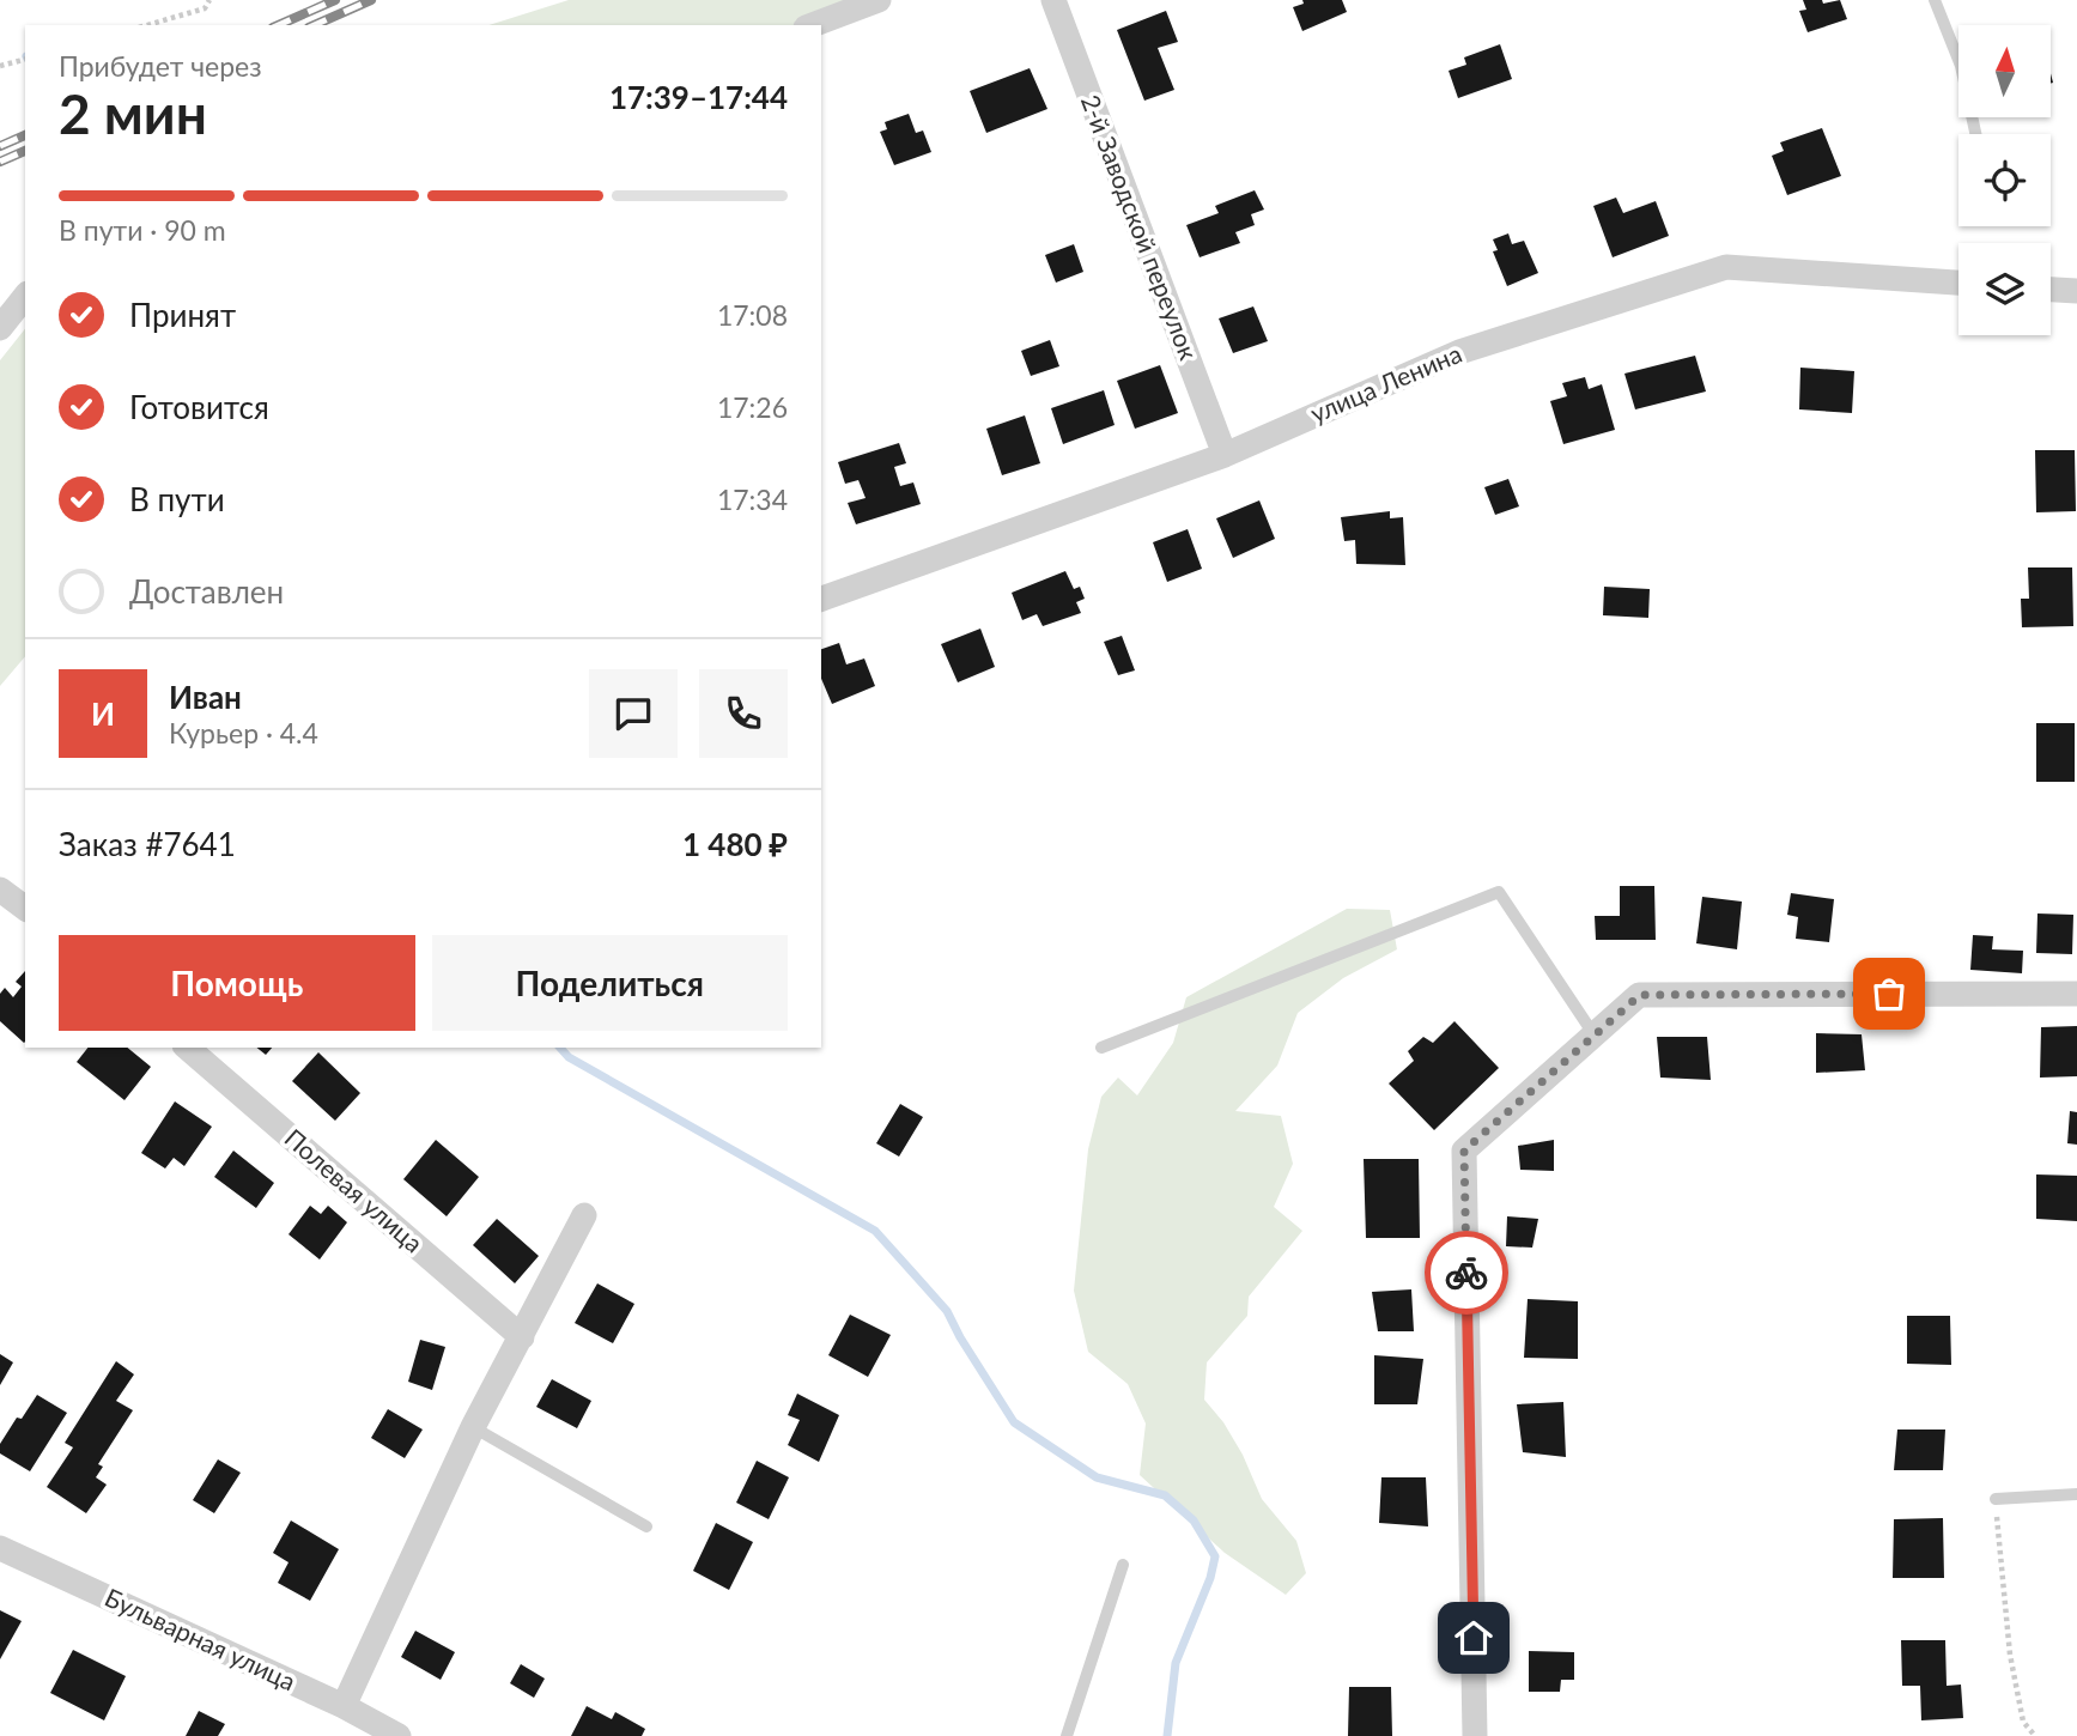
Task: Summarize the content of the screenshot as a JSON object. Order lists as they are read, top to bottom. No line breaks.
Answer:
{"streets":{"street":["2-й Заводской переулок","улица Ленина","Полевая улица","Бульварная улица"]},"crossings":[["2-й Заводской переулок","улица Ленина"]],"north":"top","page":{"heading":["2 мин","Прибудет через","17:39–17:44"],"panel":["Иван","Курьер · 4.4","Заказ #7641","1 480 ₽"],"bar":"В пути · 90 m","list":[["Принят","17:08"],["Готовится","17:26"],["В пути","17:34"],"Доставлен"],"round":"И","buttons":["Помощь","Поделиться"]}}
